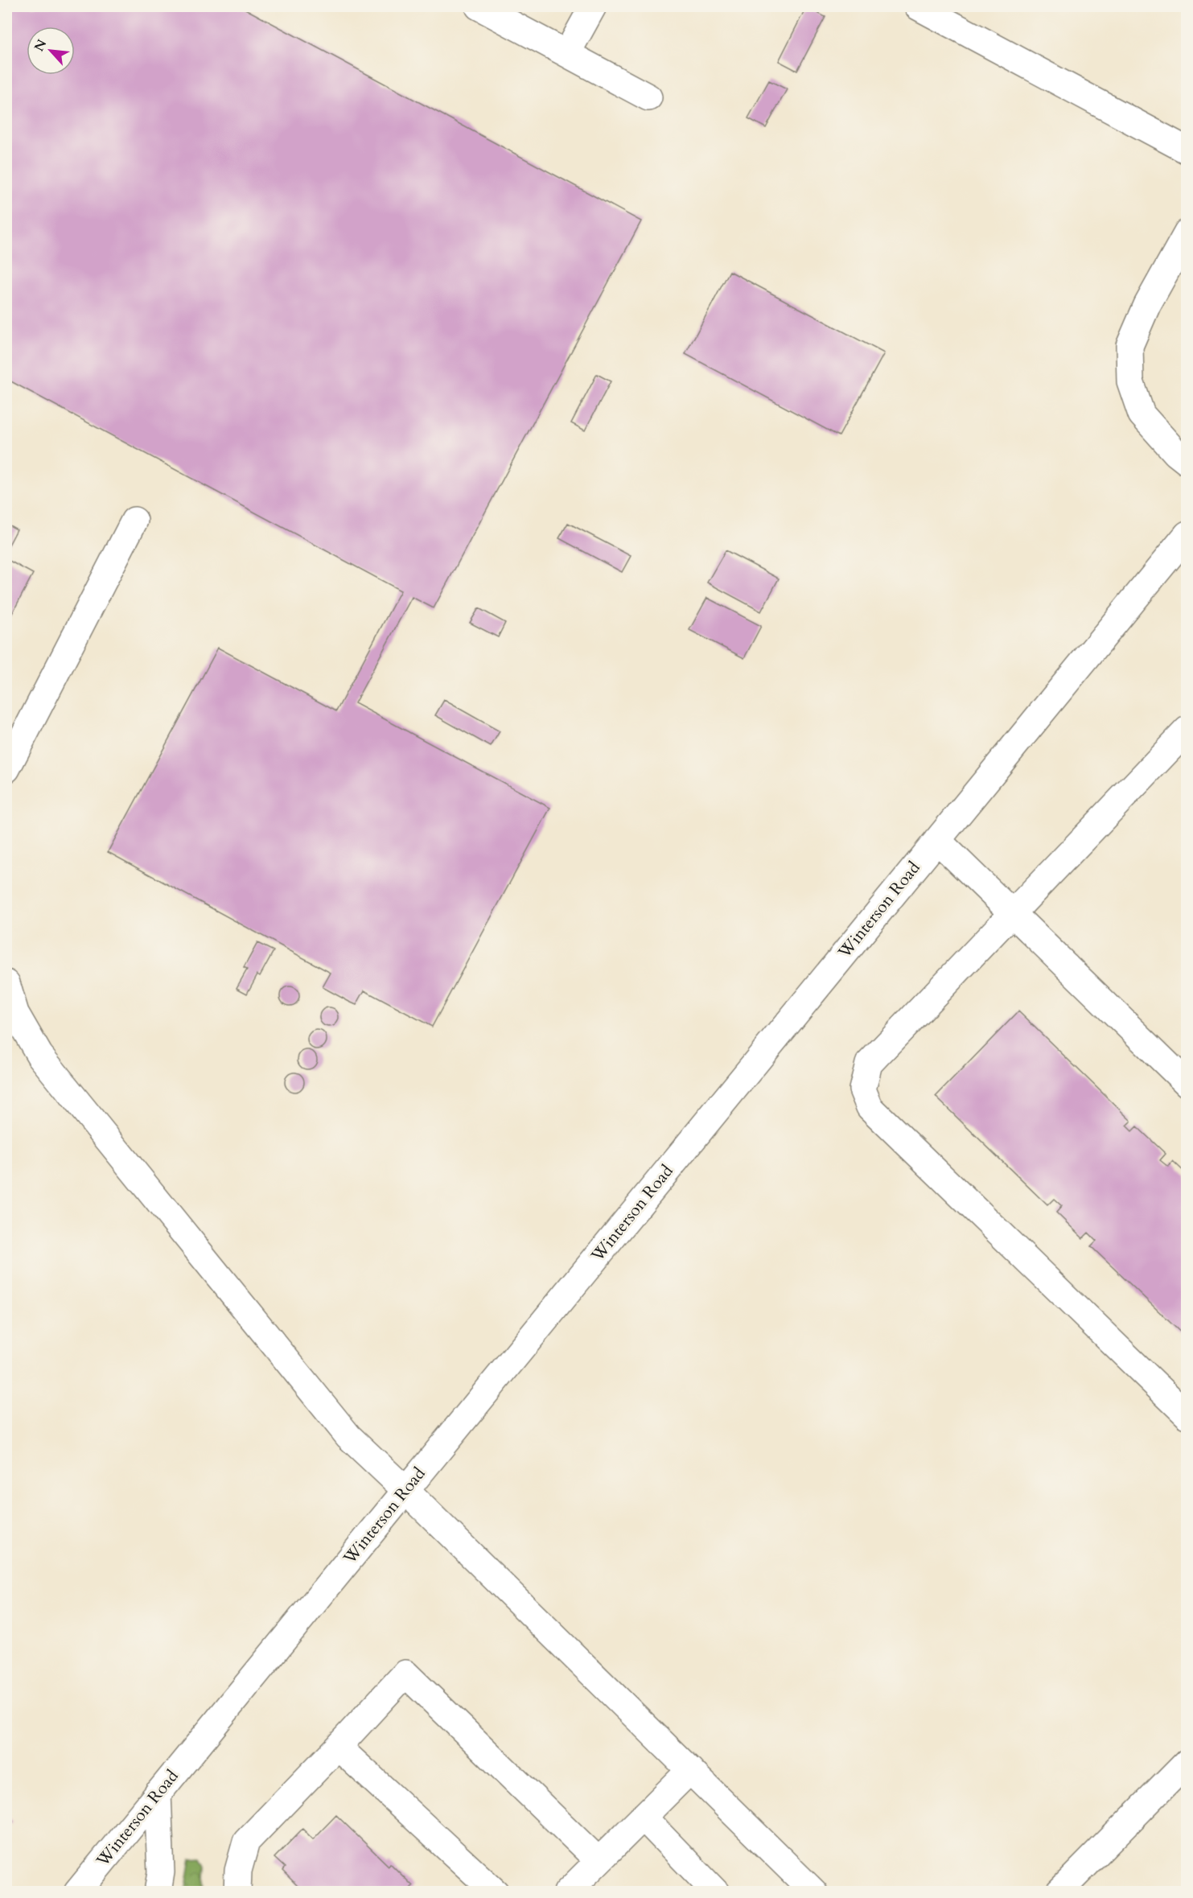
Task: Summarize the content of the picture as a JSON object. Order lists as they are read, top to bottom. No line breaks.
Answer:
{"streets":{"street":["Winterson Road"]},"north":"top left"}
